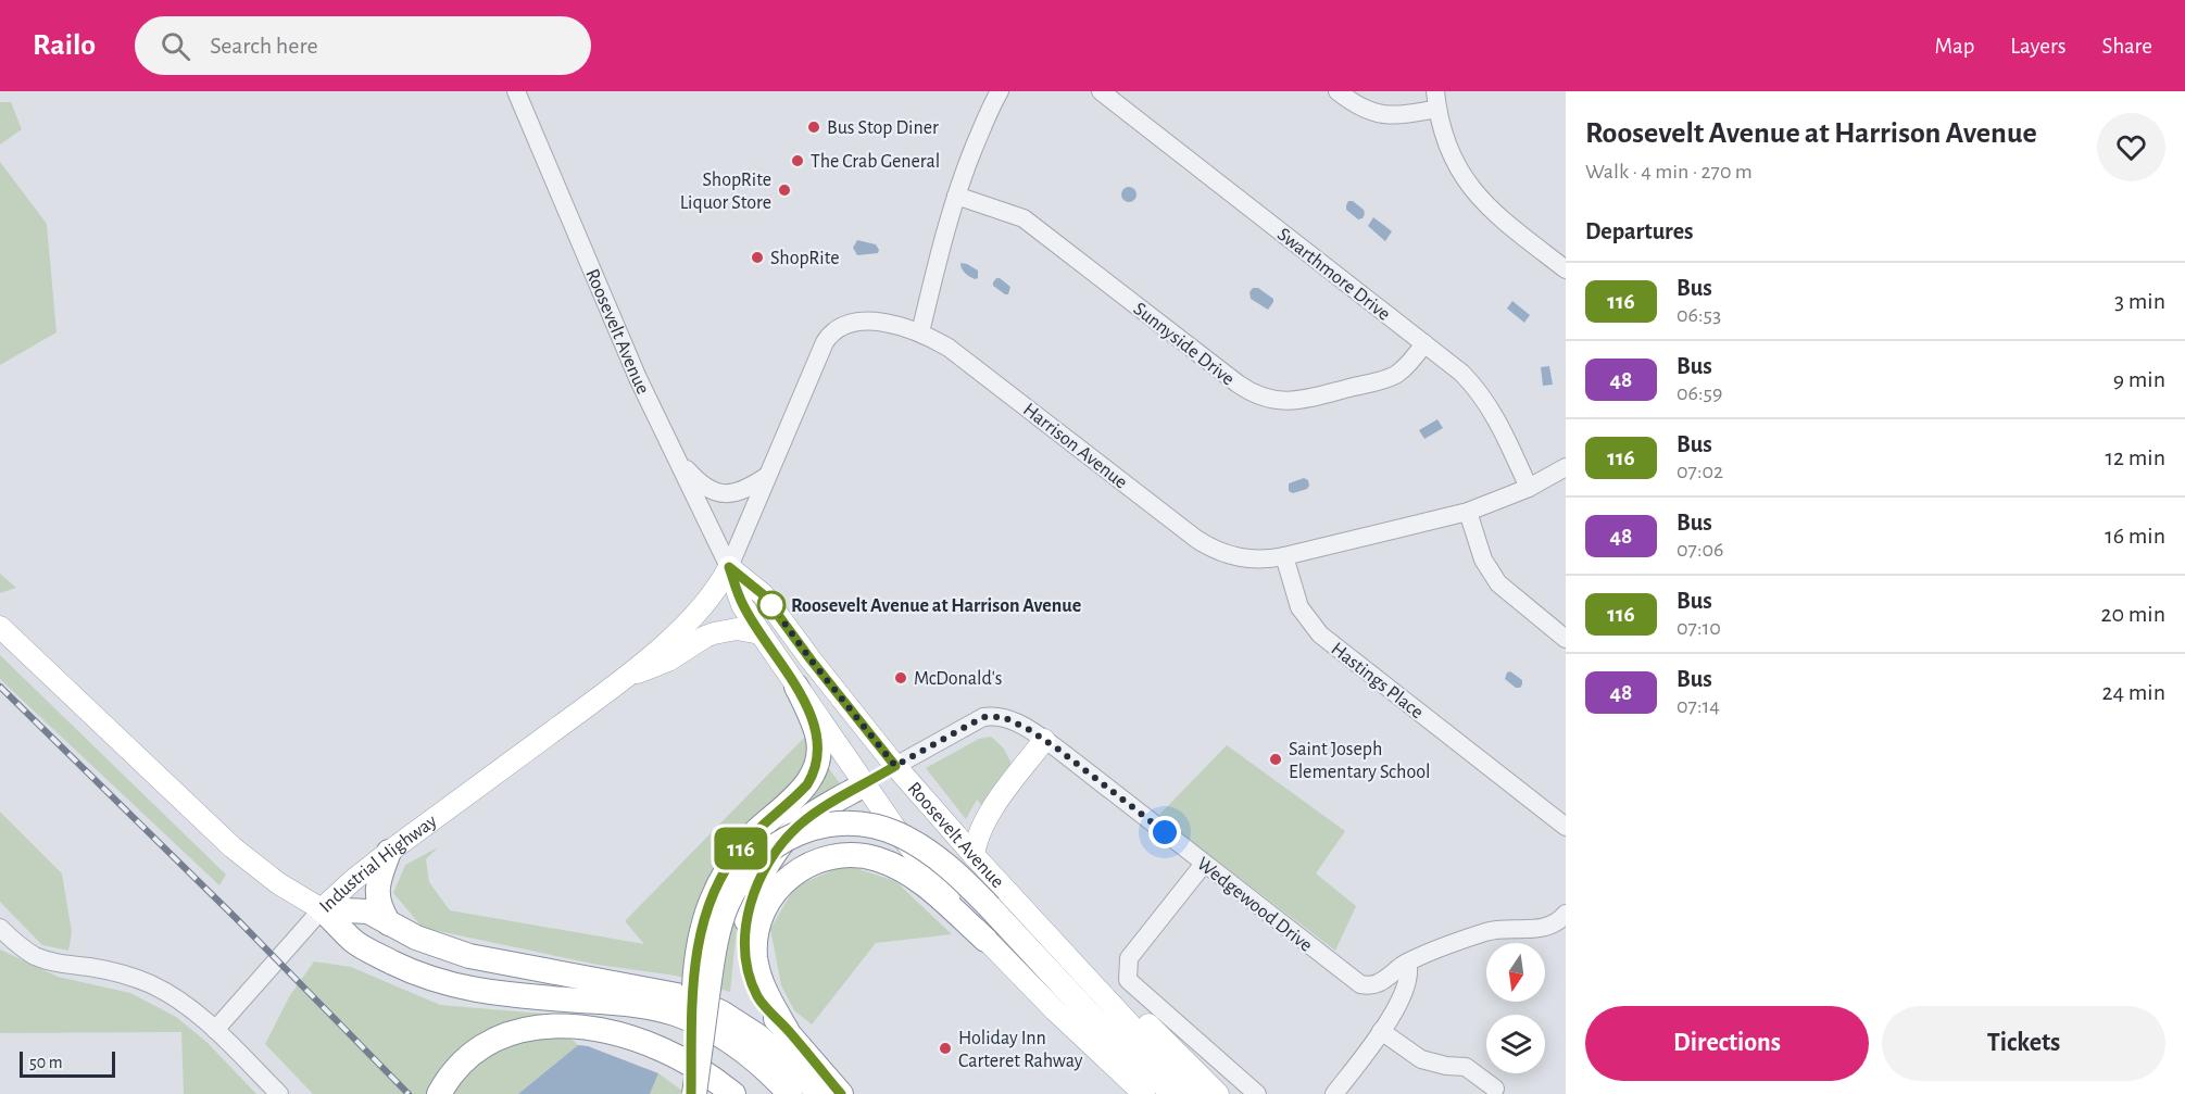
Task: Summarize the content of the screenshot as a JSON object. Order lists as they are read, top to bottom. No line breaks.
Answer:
{"streets":{"main road":["Roosevelt Avenue","Industrial Highway"],"street":["Swarthmore Drive","Sunnyside Drive","Harrison Avenue","Hastings Place","Wedgewood Drive"]},"crossings":[["Swarthmore Drive","Sunnyside Drive"],["Swarthmore Drive","Harrison Avenue"],["Roosevelt Avenue","Harrison Avenue"],["Roosevelt Avenue","Industrial Highway"],["Roosevelt Avenue","Wedgewood Drive"],["Harrison Avenue","Hastings Place"],["Harrison Avenue","Industrial Highway"]],"places":["Bus Stop Diner","The Crab General","ShopRite Liquor Store","ShopRite","Roosevelt Avenue at Harrison Avenue","McDonald's","Saint Joseph Elementary School","Holiday Inn Carteret Rahway"],"lines":["bus line 116"],"scale_bar":"50 m","north":"bottom","page":{"header":"Railo","search":"Search here","nav":["Map","Layers","Share"],"on_map":"116","heading":[["Roosevelt Avenue at Harrison Avenue","Walk · 4 min · 270 m"],"Departures"],"list":[{"mark":"116","name":"Bus","note":"06:53","value":"3 min"},{"mark":"48","name":"Bus","note":"06:59","value":"9 min"},{"mark":"116","name":"Bus","note":"07:02","value":"12 min"},{"mark":"48","name":"Bus","note":"07:06","value":"16 min"},{"mark":"116","name":"Bus","note":"07:10","value":"20 min"},{"mark":"48","name":"Bus","note":"07:14","value":"24 min"}],"buttons":["Directions","Tickets"],"scale":"50 m"}}
